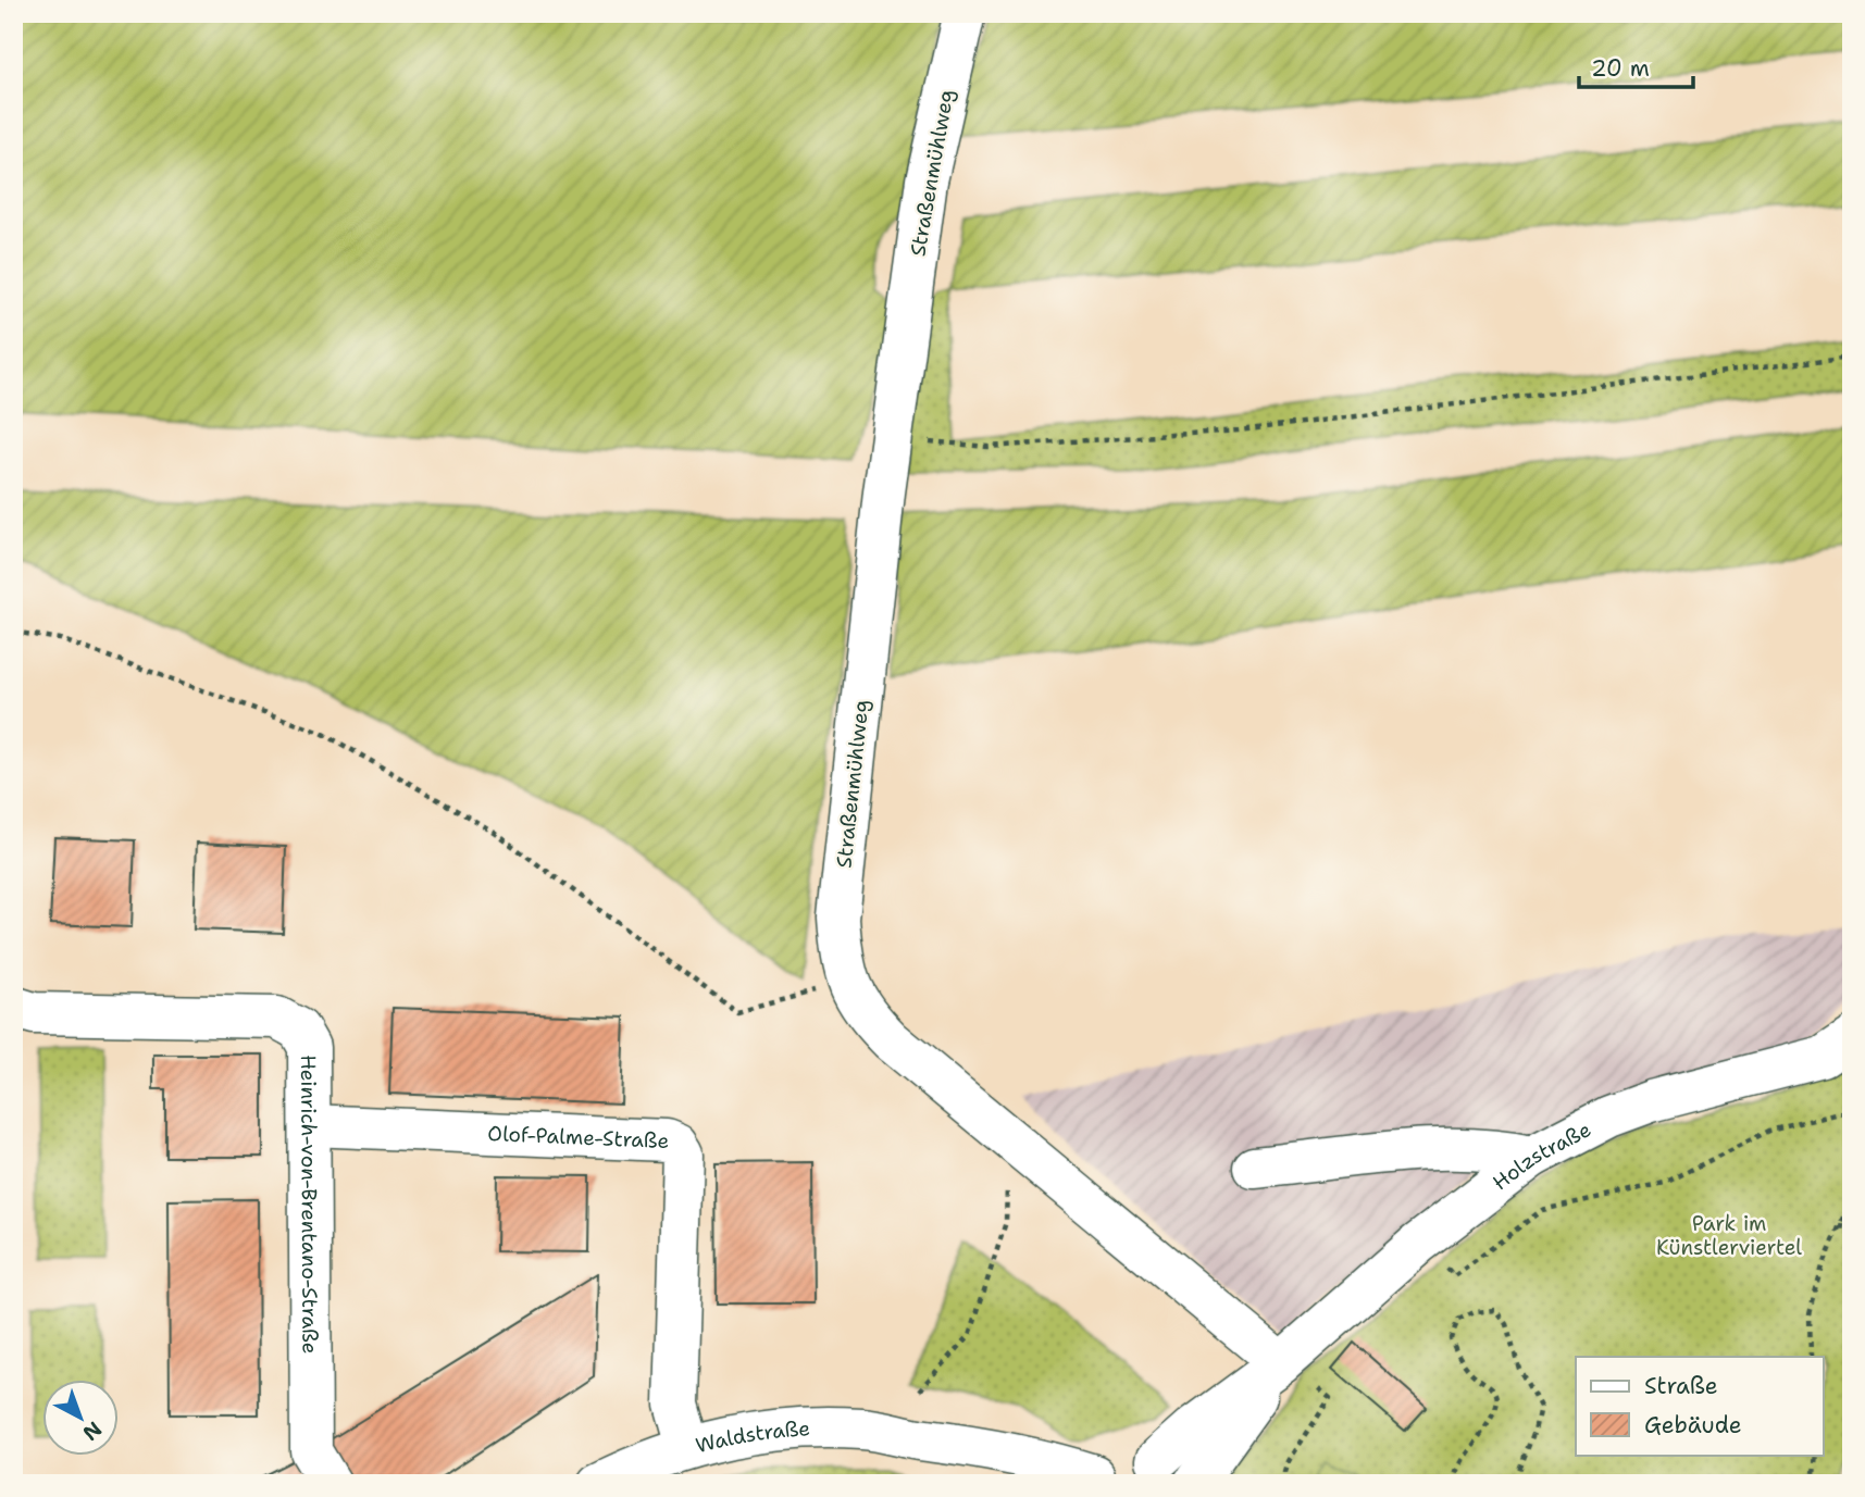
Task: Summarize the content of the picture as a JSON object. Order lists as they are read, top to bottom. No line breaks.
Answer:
{"streets":{"street":["Straßenmühlweg","Olof-Palme-Straße","Holzstraße","Heinrich-von-Brentano-Straße","Waldstraße"]},"crossings":[["Straßenmühlweg","Holzstraße"],["Olof-Palme-Straße","Heinrich-von-Brentano-Straße"],["Olof-Palme-Straße","Waldstraße"]],"parks":["Park im Künstlerviertel"],"legend":["Straße","Gebäude"],"scale_bar":"20 m","north":"bottom right"}
